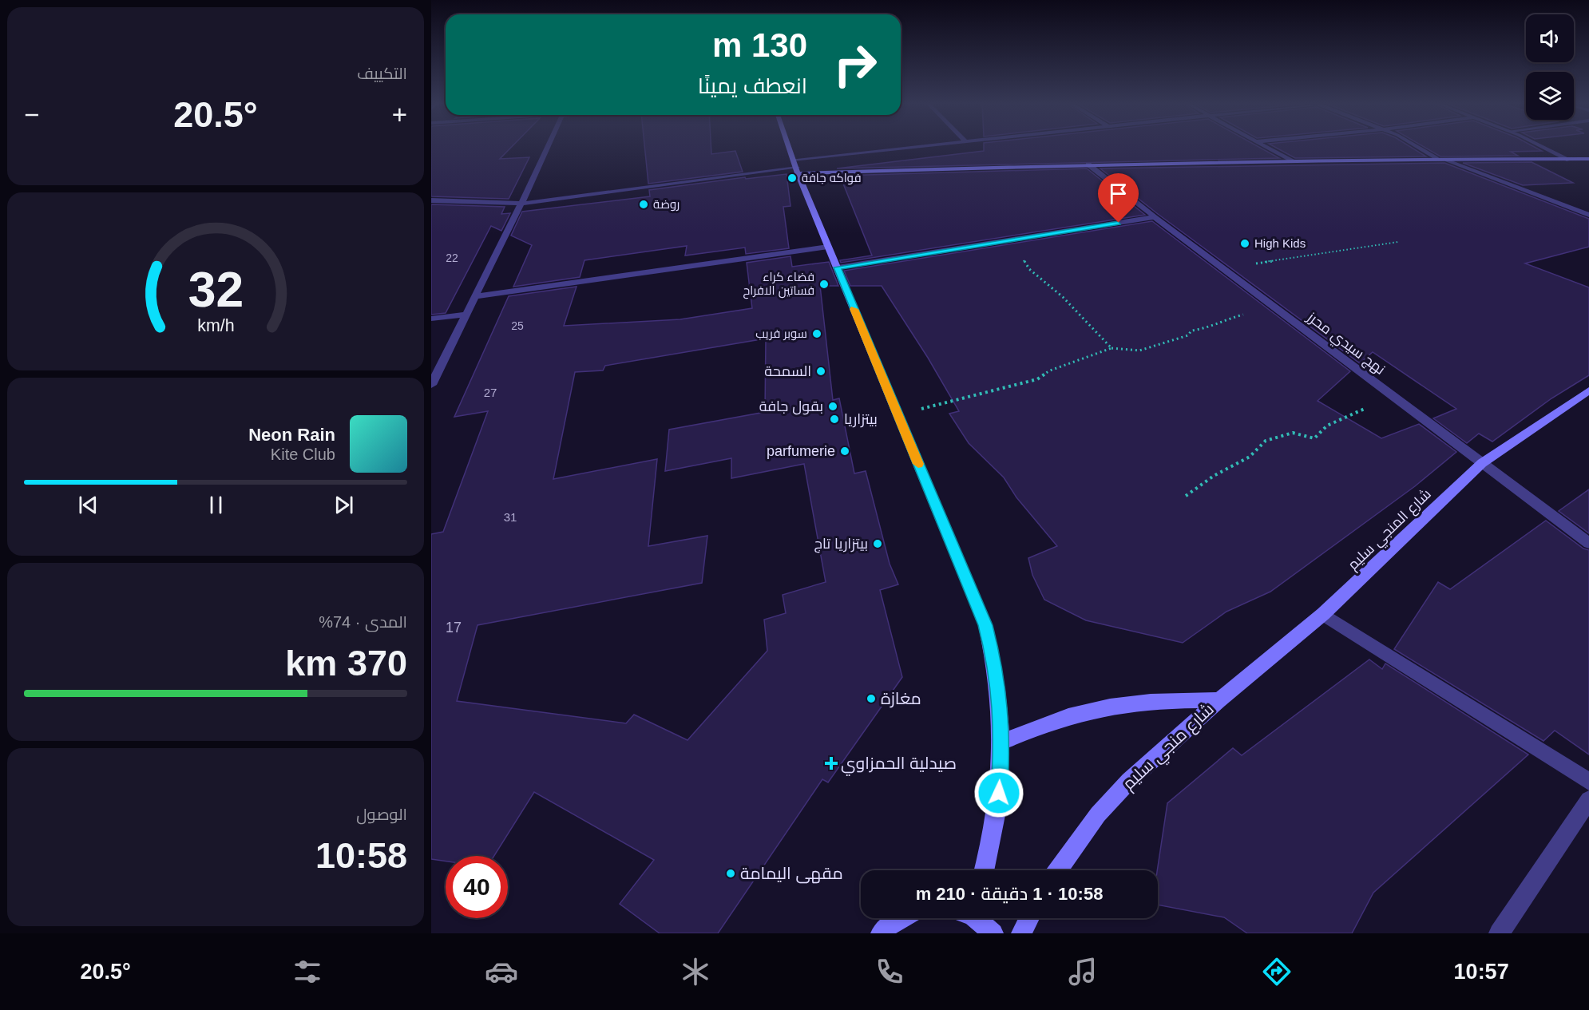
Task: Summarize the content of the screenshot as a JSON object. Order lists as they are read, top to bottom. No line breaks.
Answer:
{"streets":{"street":["نهج سيدي محرز","شارع المنجي سليم","شارع منجي سليم"]},"crossings":[["نهج سيدي محرز","شارع المنجي سليم"],["شارع المنجي سليم","شارع منجي سليم"]],"places":{"other":["فواكه جافة","روضة","High Kids","فضاء كراء فساتين الافراح","سوبر فريب","السمحة","بقول جافة","بيتزاريا","parfumerie","بيتزاريا تاج","مغازة","مقهى اليمامة"],"health":["صيدلية الحمزاوي"]},"house_numbers":["22","25","27","31","17"],"page":{"tile":["التكييف",["المدى · 74%","370 km"],["الوصول","10:58"]],"turn":["130 m","انعطف يمينًا"],"heat":["−","20.5°","+"],"song":["Neon Rain","Kite Club"],"limit":"40","trip":"10:58 · 1 دقيقة · 210 m","tabs":["10:57","20.5°"],"gauge":["32","km/h"]}}
